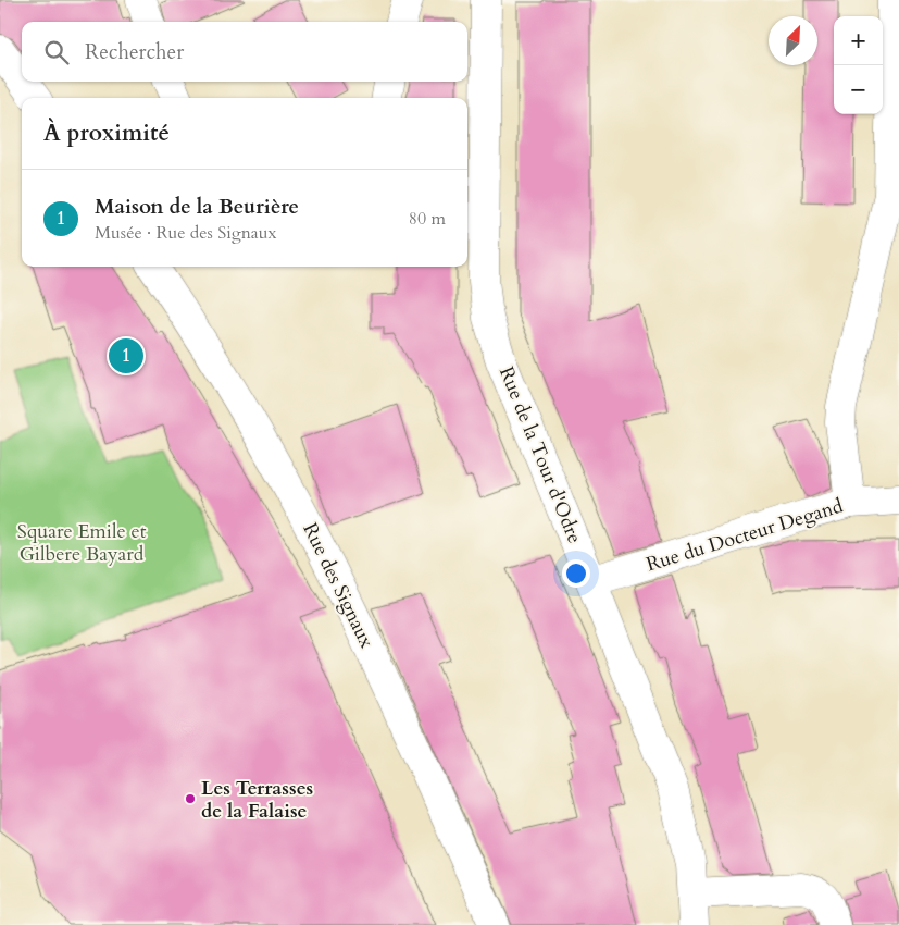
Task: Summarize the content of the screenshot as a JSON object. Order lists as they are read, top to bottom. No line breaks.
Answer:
{"streets":{"street":["Rue de la Tour d'Odre","Rue du Docteur Degand","Rue des Signaux"]},"crossings":[["Rue de la Tour d'Odre","Rue du Docteur Degand"]],"parks":["Square Emile et Gilbere Bayard"],"places":["Les Terrasses de la Falaise"],"north":"top right","page":{"map_buttons":["+","−"],"search":"Rechercher","heading":"À proximité","list":[{"mark":"1","name":"Maison de la Beurière","note":"Musée · Rue des Signaux","value":"80 m"}],"pins":"1"}}
